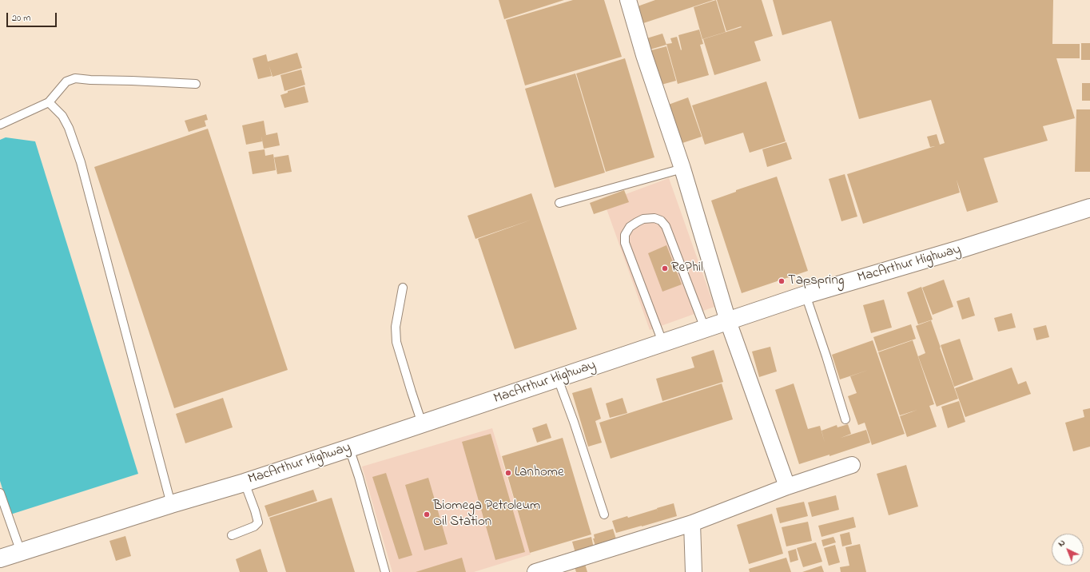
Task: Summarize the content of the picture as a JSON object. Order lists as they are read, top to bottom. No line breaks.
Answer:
{"streets":{"highway":["MacArthur Highway"]},"places":["RePhil","Tapspring","Lanhome","Biomega Petroleum Oil Station"],"scale_bar":"20 m","north":"top left"}
